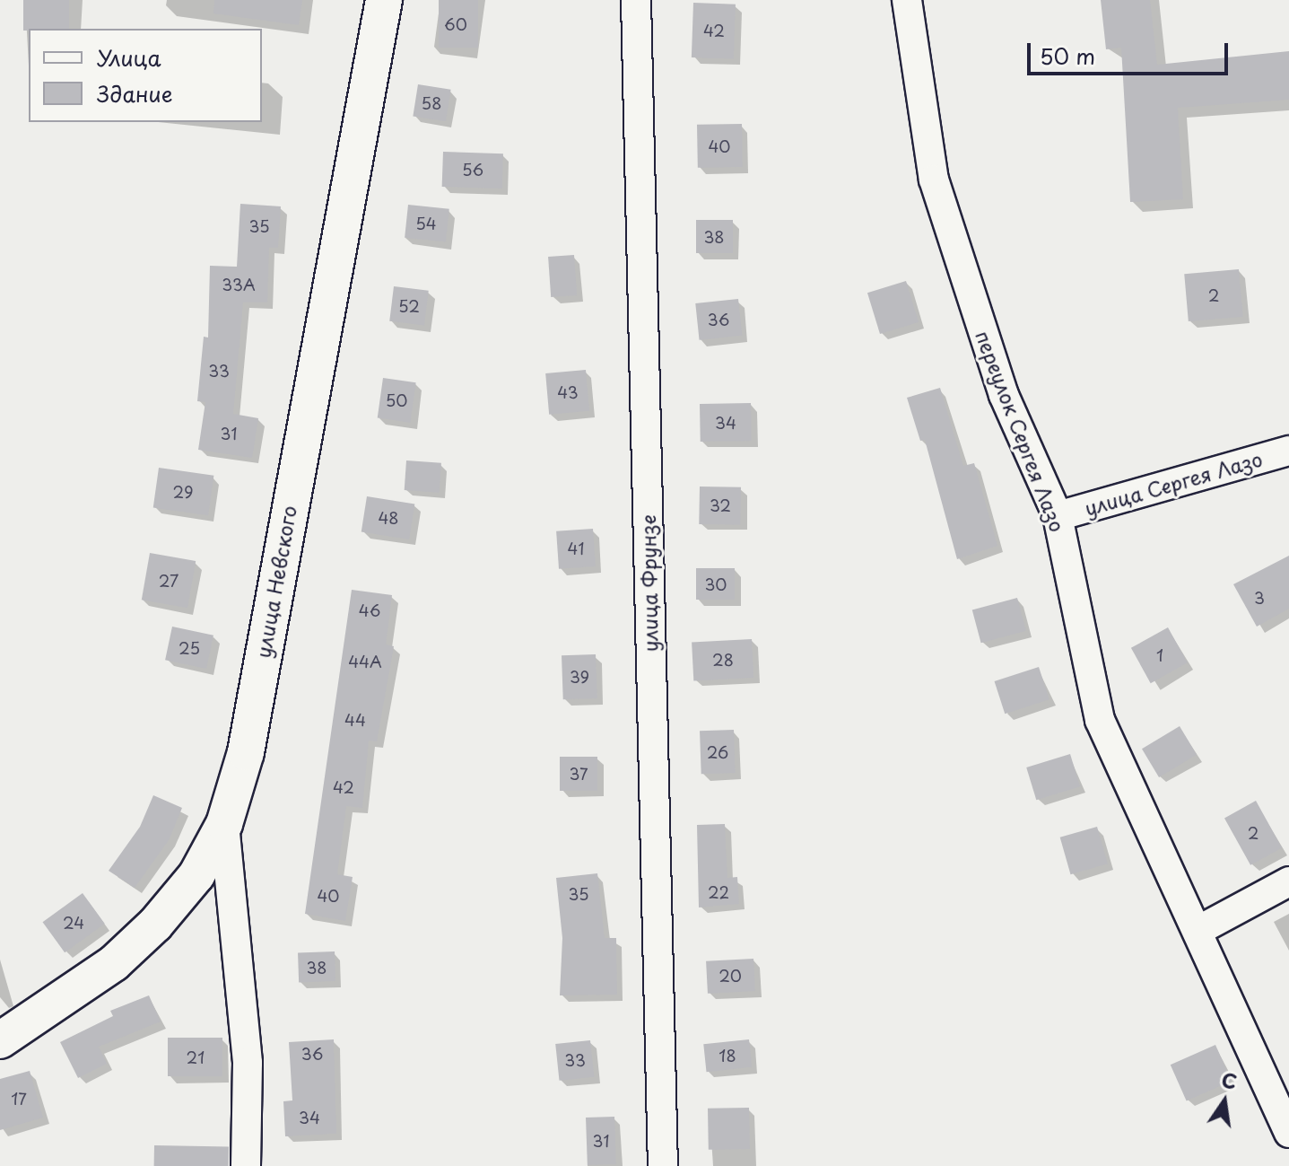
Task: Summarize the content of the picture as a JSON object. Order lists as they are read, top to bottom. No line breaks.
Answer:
{"streets":{"main road":["улица Невского"],"street":["переулок Сергея Лазо","улица Сергея Лазо","улица Фрунзе"]},"crossings":[["переулок Сергея Лазо","улица Сергея Лазо"]],"house_numbers":["60","42","58","40","56","54","35","38","33А","2","52","36","33","43","50","34","31","29","32","48","41","27","30","3","46","25","1","28","44А","39","44","26","37","42","2","22","35","40","24","38","20","36","18","21","33","17","34","31"],"legend":["Улица","Здание"],"scale_bar":"50 m","north":"top"}
